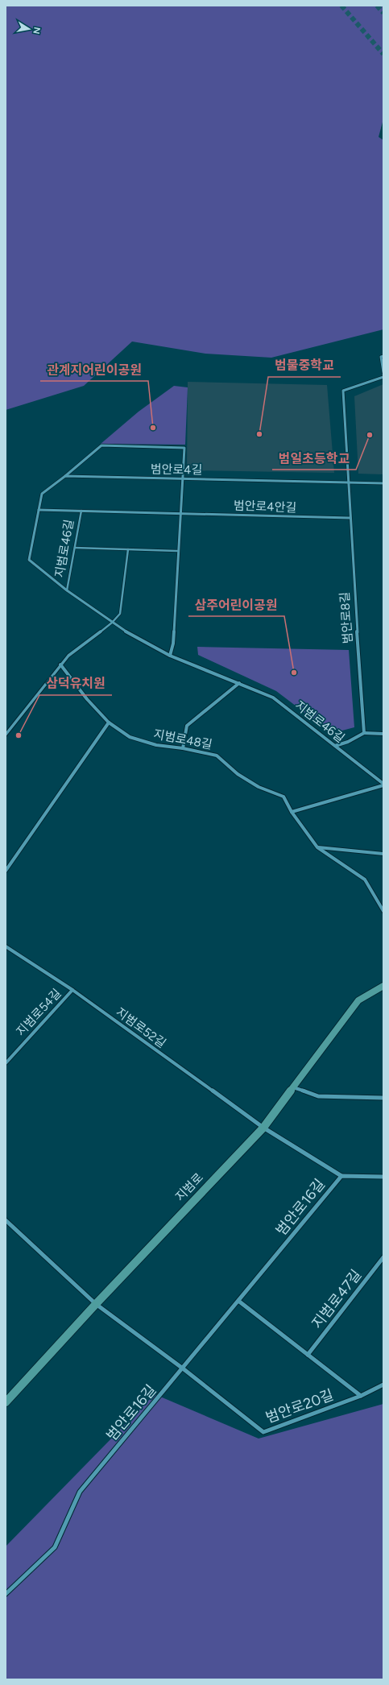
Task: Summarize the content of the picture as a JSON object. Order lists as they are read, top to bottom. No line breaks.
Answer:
{"streets":{"main road":["지범로"],"street":["범안로4길","범안로4안길","지범로46길","범안로8길","지범로48길","지범로54길","지범로52길","범안로16길","지범로47길","범안로20길"]},"crossings":[["범안로4길","범안로8길"],["범안로4안길","지범로46길"],["범안로4안길","범안로8길"],["지범로46길","지범로48길"],["지범로54길","지범로52길"],["지범로52길","지범로"],["지범로52길","범안로16길"],["범안로16길","범안로20길"]],"places":["관계지어린이공원","범물중학교","범일초등학교","삼주어린이공원","삼덕유치원"],"north":"right"}
